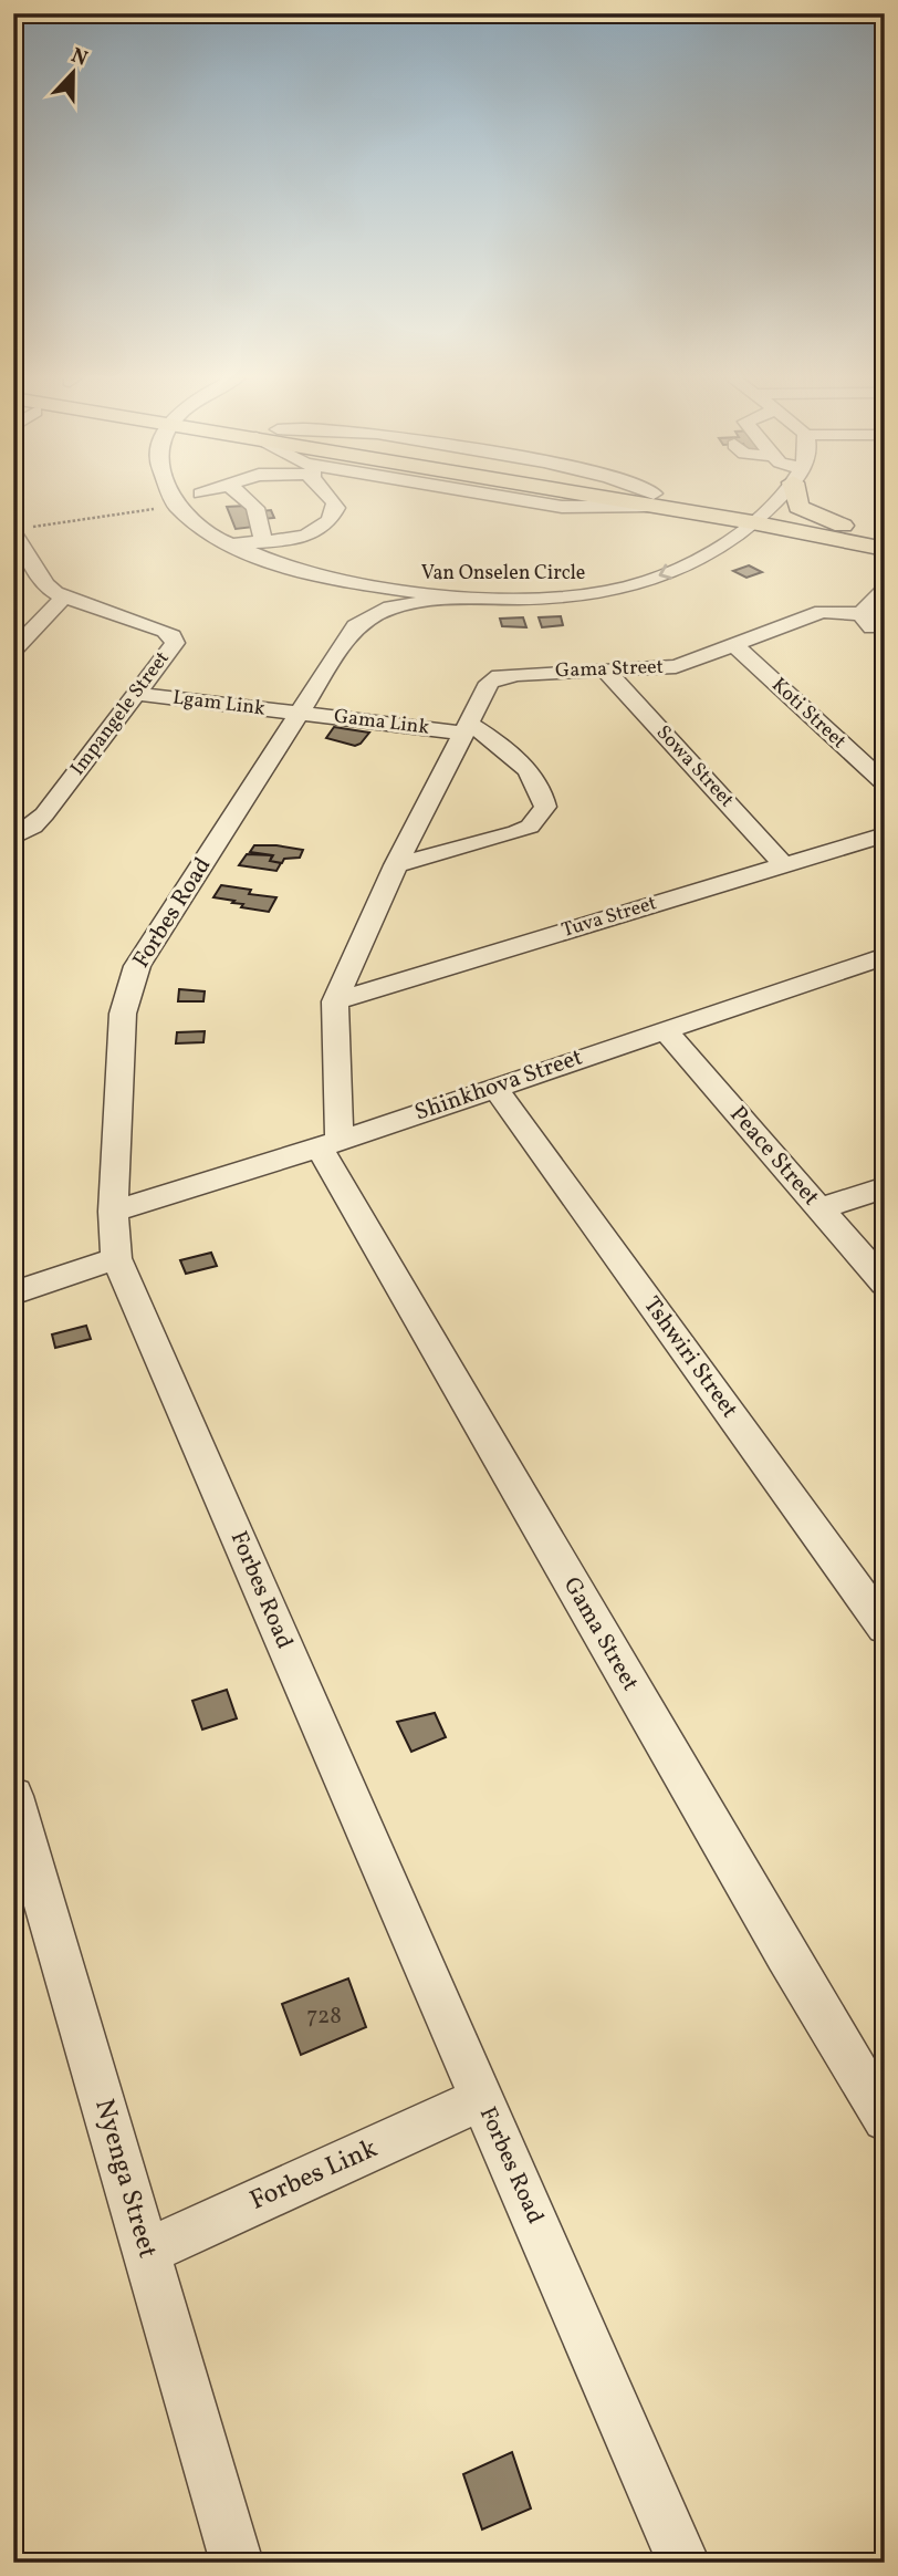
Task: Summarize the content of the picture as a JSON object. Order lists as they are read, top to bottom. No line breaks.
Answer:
{"streets":{"street":["Van Onselen Circle","Gama Street","Lgam Link","Impangele Street","Koti Street","Gama Link","Sowa Street","Forbes Road","Tuva Street","Shinkhova Street","Peace Street","Tshwiri Street","Forbes Link","Nyenga Street"]},"crossings":[["Van Onselen Circle","Forbes Road"],["Gama Street","Koti Street"],["Gama Street","Gama Link"],["Gama Street","Sowa Street"],["Gama Street","Tuva Street"],["Gama Street","Shinkhova Street"],["Lgam Link","Impangele Street"],["Lgam Link","Gama Link"],["Lgam Link","Forbes Road"],["Gama Link","Forbes Road"],["Sowa Street","Tuva Street"],["Forbes Road","Shinkhova Street"],["Forbes Road","Forbes Link"],["Shinkhova Street","Peace Street"],["Shinkhova Street","Tshwiri Street"],["Forbes Link","Nyenga Street"]],"house_numbers":["728"],"north":"top"}
